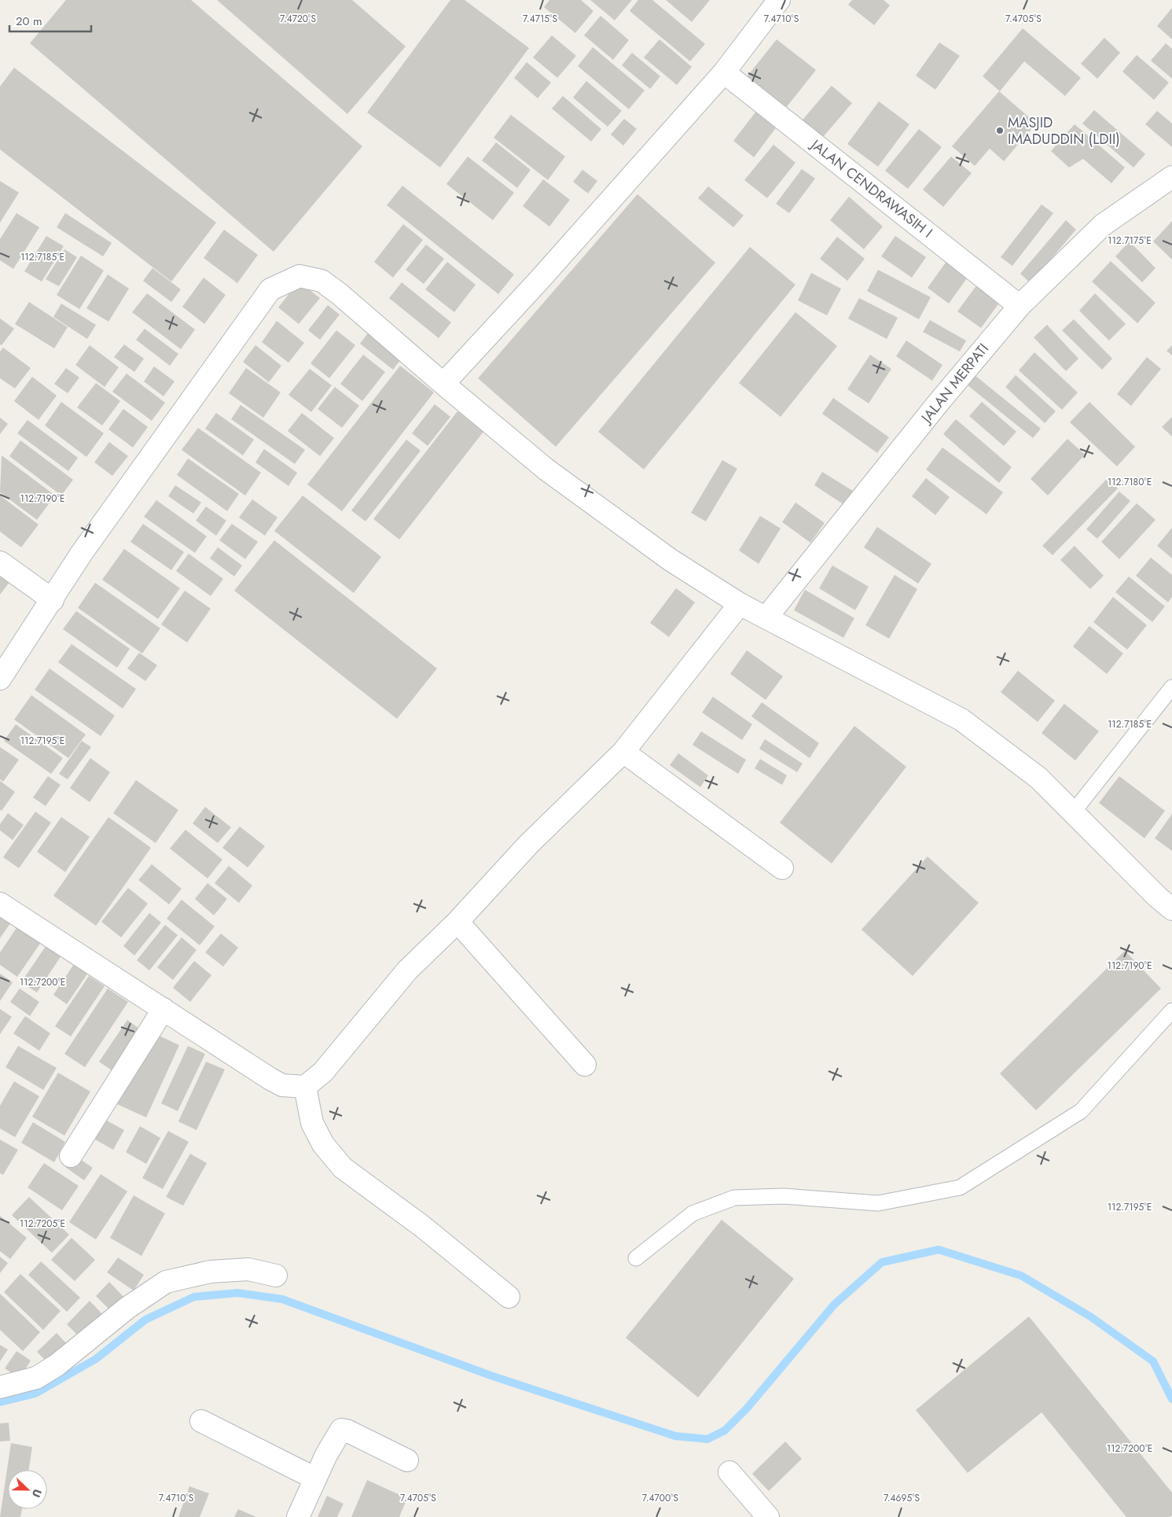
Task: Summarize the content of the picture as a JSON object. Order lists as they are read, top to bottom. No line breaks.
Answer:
{"streets":{"street":["JALAN CENDRAWASIH I","JALAN MERPATI"]},"crossings":[["JALAN CENDRAWASIH I","JALAN MERPATI"]],"places":["MASJID IMADUDDIN (LDII)"],"scale_bar":"20 m","north":"right","coordinates":["7.4720°S","7.4715°S","7.4710°S","7.4705°S","112.7175°E","112.7185°E","112.7180°E","112.7190°E","112.7195°E","112.7200°E","112.7205°E","7.4700°S","7.4695°S"]}
